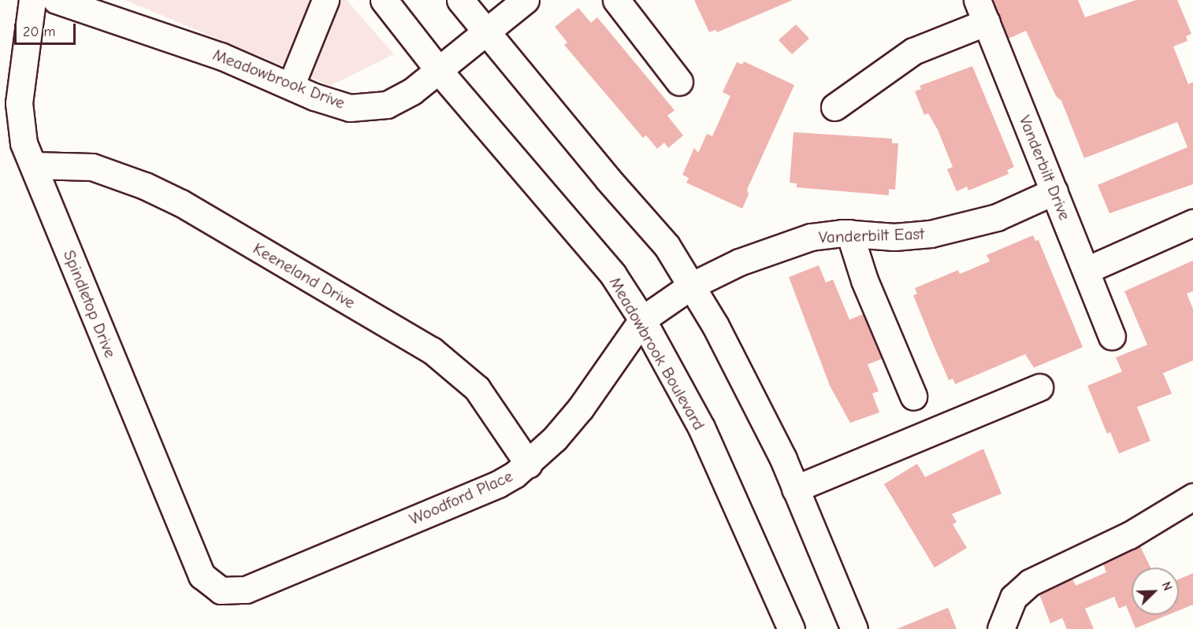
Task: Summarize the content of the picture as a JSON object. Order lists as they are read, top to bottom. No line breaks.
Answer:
{"streets":{"street":["Meadowbrook Drive","Vanderbilt Drive","Vanderbilt East","Keeneland Drive","Spindletop Drive","Meadowbrook Boulevard","Woodford Place"]},"crossings":[["Meadowbrook Drive","Meadowbrook Boulevard"],["Vanderbilt Drive","Vanderbilt East"],["Vanderbilt East","Meadowbrook Boulevard"],["Vanderbilt East","Woodford Place"],["Keeneland Drive","Spindletop Drive"],["Keeneland Drive","Woodford Place"],["Spindletop Drive","Woodford Place"],["Meadowbrook Boulevard","Woodford Place"]],"scale_bar":"20 m","north":"top right"}
